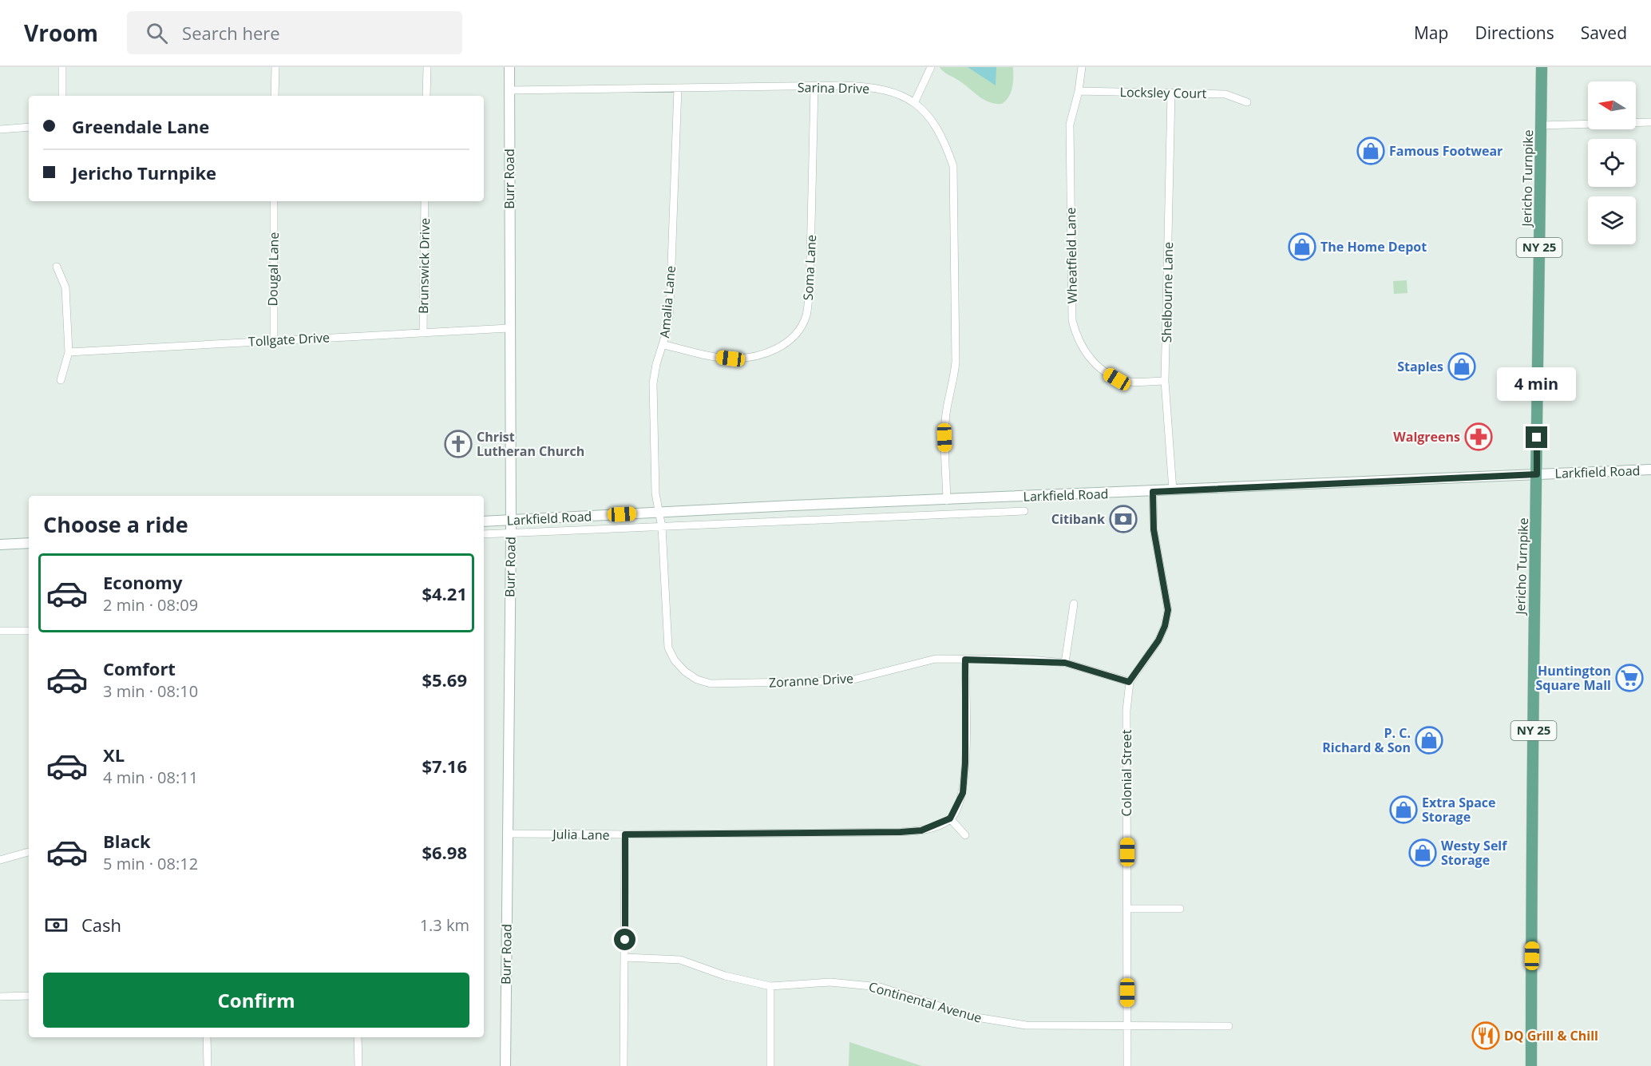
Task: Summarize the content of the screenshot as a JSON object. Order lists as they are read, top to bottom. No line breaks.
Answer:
{"streets":{"main road":["Jericho Turnpike","Burr Road","NY 25","Larkfield Road"],"street":["Sarina Drive","Locksley Court","Wheatfield Lane","Brunswick Drive","Soma Lane","Dougal Lane","Shelbourne Lane","Amalia Lane","Tollgate Drive","Zoranne Drive","Colonial Street","Julia Lane","Continental Avenue"]},"crossings":[["Sarina Drive","Burr Road"],["Sarina Drive","Soma Lane"],["Sarina Drive","Amalia Lane"],["Sarina Drive","Larkfield Road"],["Locksley Court","Wheatfield Lane"],["Locksley Court","Shelbourne Lane"],["Jericho Turnpike","Larkfield Road"],["Burr Road","Tollgate Drive"],["Burr Road","Larkfield Road"],["Burr Road","Julia Lane"],["Wheatfield Lane","Shelbourne Lane"],["Brunswick Drive","Tollgate Drive"],["Soma Lane","Amalia Lane"],["Dougal Lane","Tollgate Drive"],["Shelbourne Lane","Larkfield Road"],["Amalia Lane","Larkfield Road"],["Amalia Lane","Zoranne Drive"],["Larkfield Road","Zoranne Drive"],["Zoranne Drive","Colonial Street"],["Colonial Street","Continental Avenue"]],"places":{"shop":["Famous Footwear","The Home Depot","Staples","P. C. Richard & Son","Extra Space Storage","Westy Self Storage"],"pharmacy":["Walgreens"],"church":["Christ Lutheran Church"],"bank":["Citibank"],"supermarket":["Huntington Square Mall"],"restaurant":["DQ Grill & Chill"]},"north":"left","page":{"header":"Vroom","search":"Search here","nav":["Map","Directions","Saved"],"banner":["Greendale Lane","Jericho Turnpike"],"bubble":"4 min","heading":"Choose a ride","list":[{"name":"Economy","note":"2 min · 08:09","value":"$4.21"},{"name":"Comfort","note":"3 min · 08:10","value":"$5.69"},{"name":"XL","note":"4 min · 08:11","value":"$7.16"},{"name":"Black","note":"5 min · 08:12","value":"$6.98"}],"pay":["Cash","1.3 km"],"buttons":"Confirm"}}
